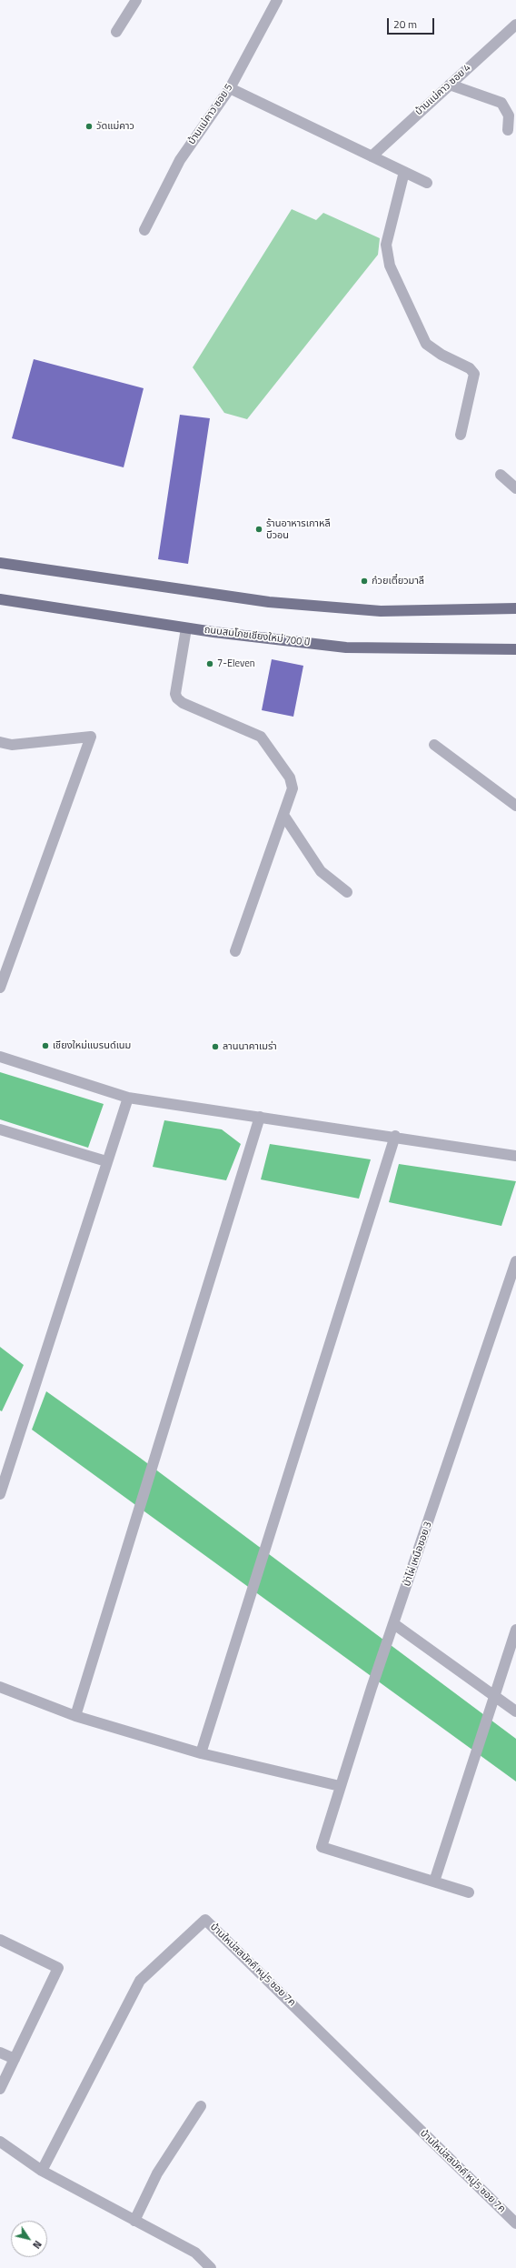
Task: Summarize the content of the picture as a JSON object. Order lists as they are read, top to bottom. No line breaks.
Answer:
{"streets":{"main road":["ถนนสมโภชเชียงใหม่ 700 ปี"],"street":["บ้านแม่คาว ซอย 4","บ้านแม่คาว ซอย 5","ป่าไผ่ เหนือซอย 3","บ้านใหม่สสมัคคี หมู่5 ซอย 7ค"]},"places":["วัดแม่คาว","ร้านอาหารเกาหลี บีวอน","ก๋วยเตี๋ยวมาลี","7-Eleven","เชียงใหม่แบรนด์เนม","ลานนาคาเมร่า"],"scale_bar":"20 m","north":"bottom right"}
